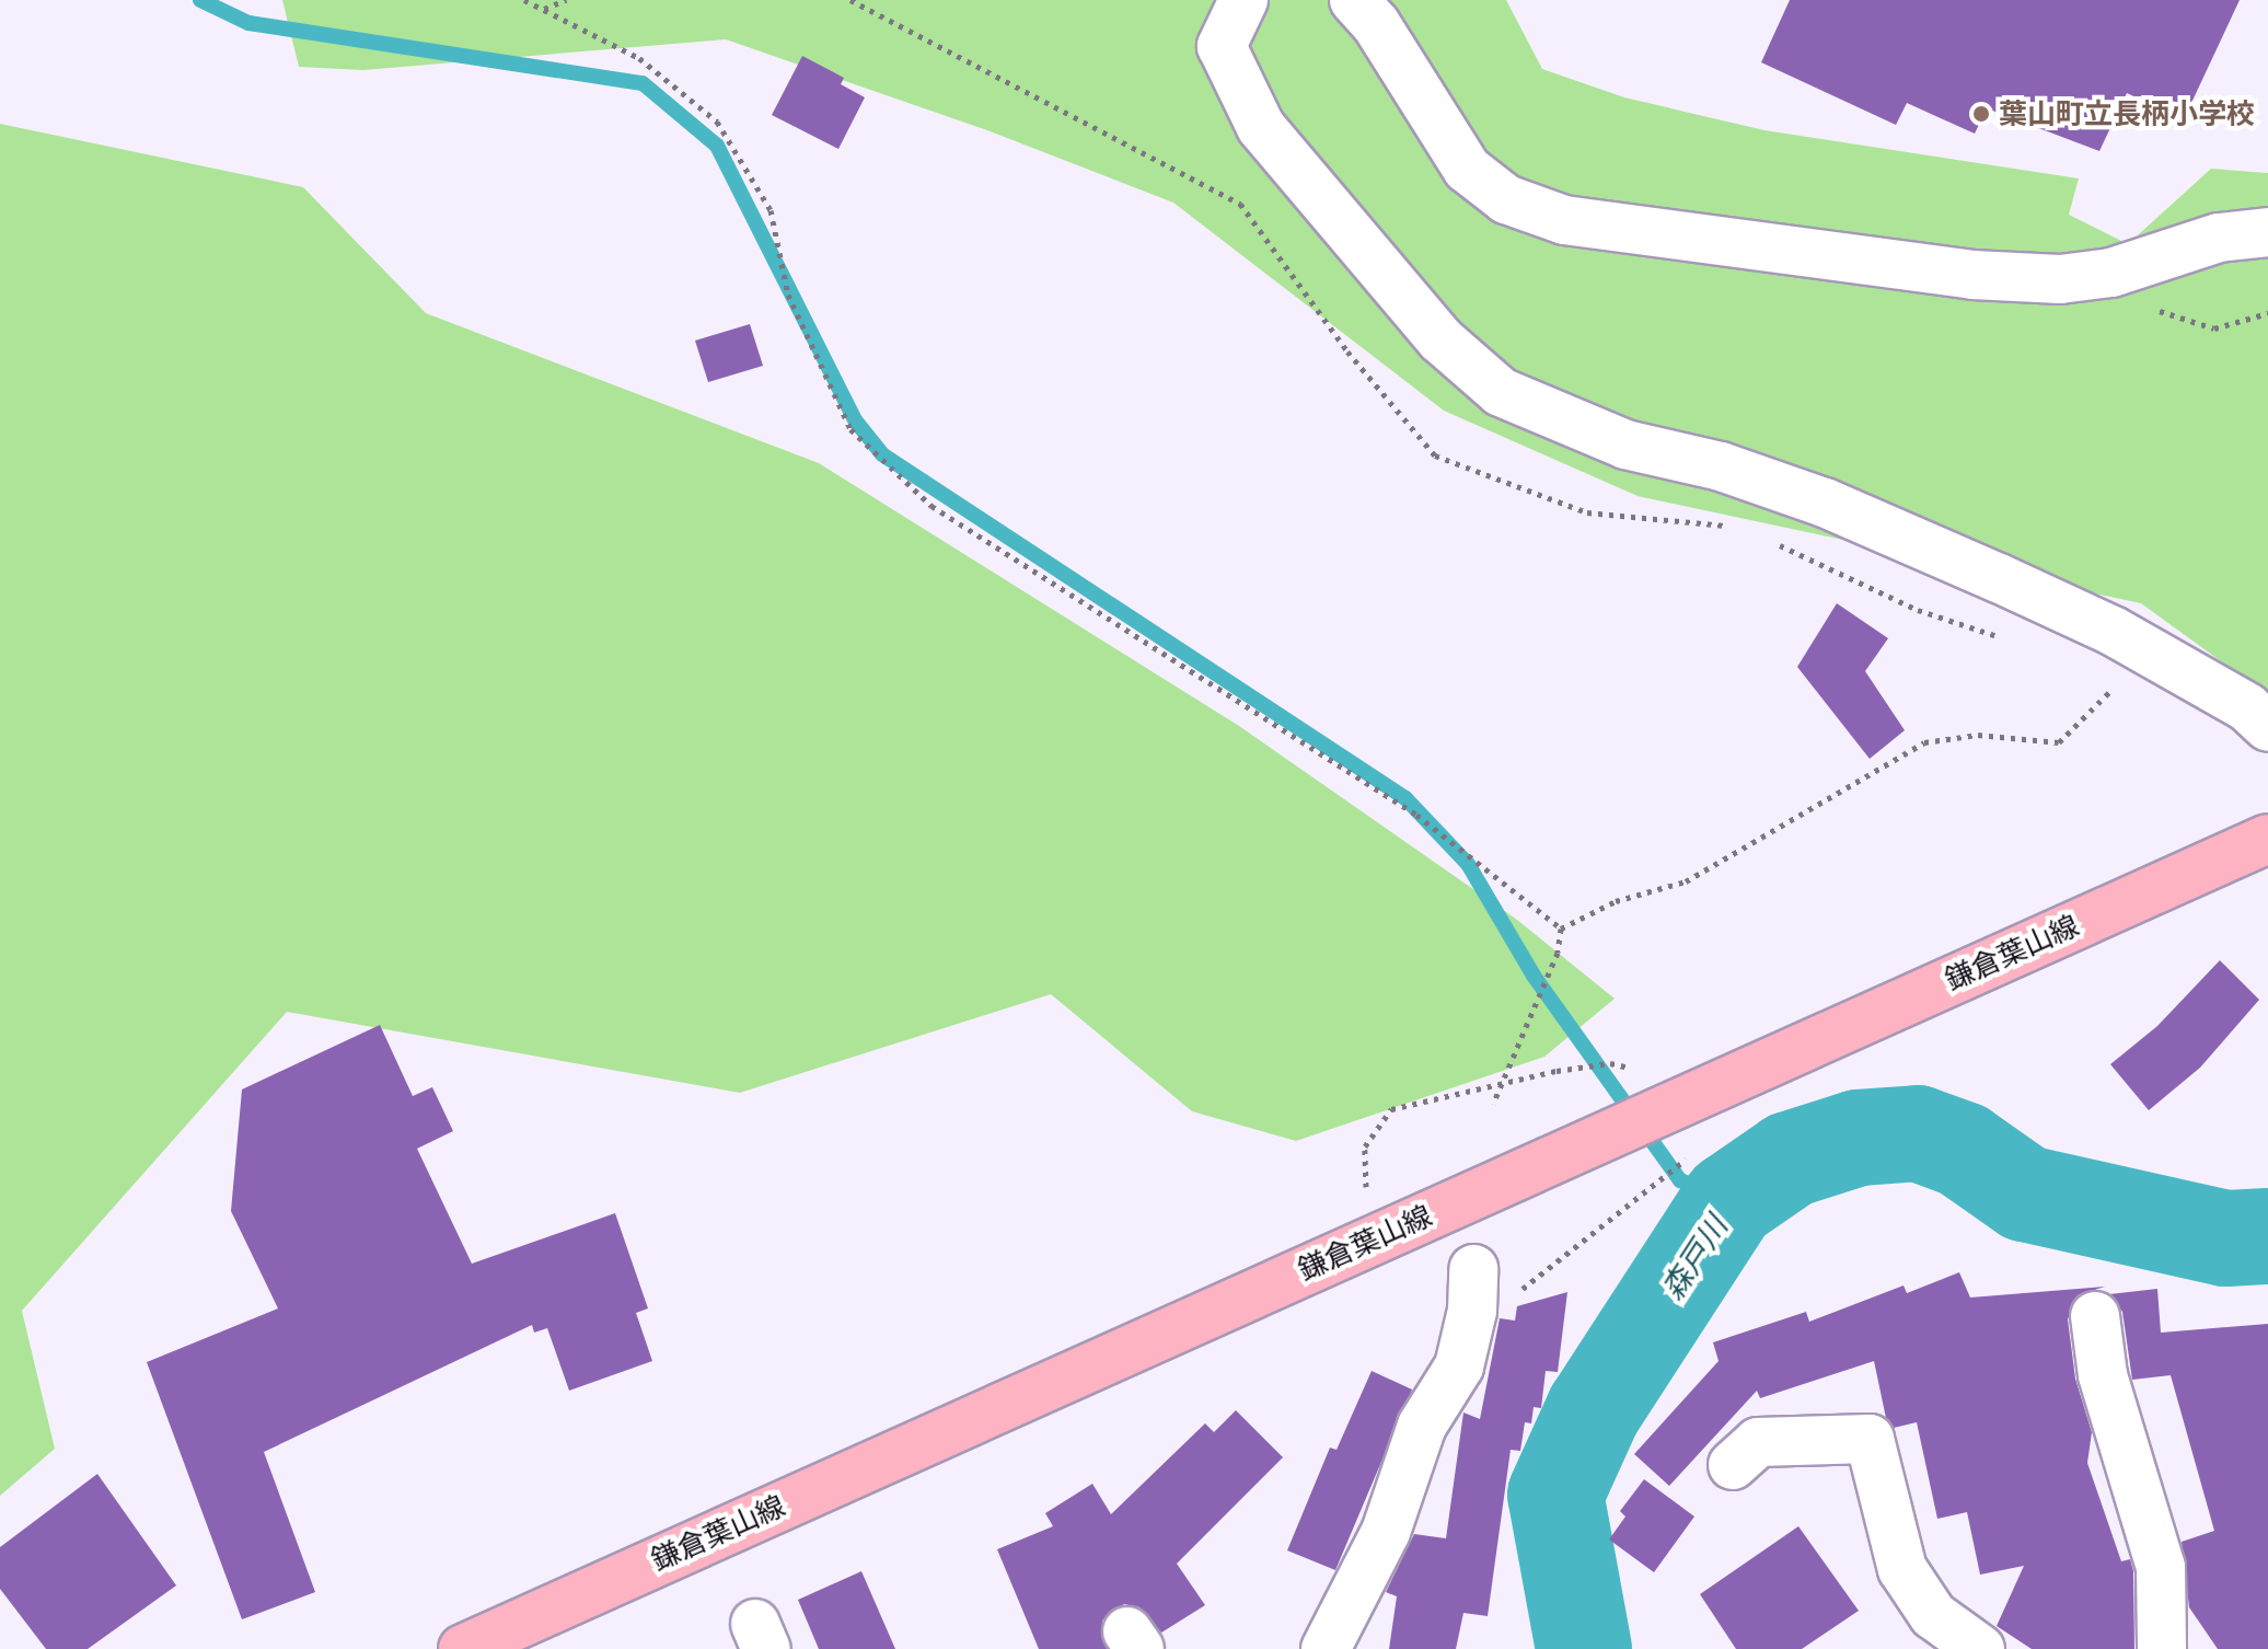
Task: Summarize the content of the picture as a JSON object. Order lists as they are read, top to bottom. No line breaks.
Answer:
{"streets":{"main road":["鎌倉葉山線"]},"water":["森戸川"],"places":["葉山町立長柄小学校"]}
